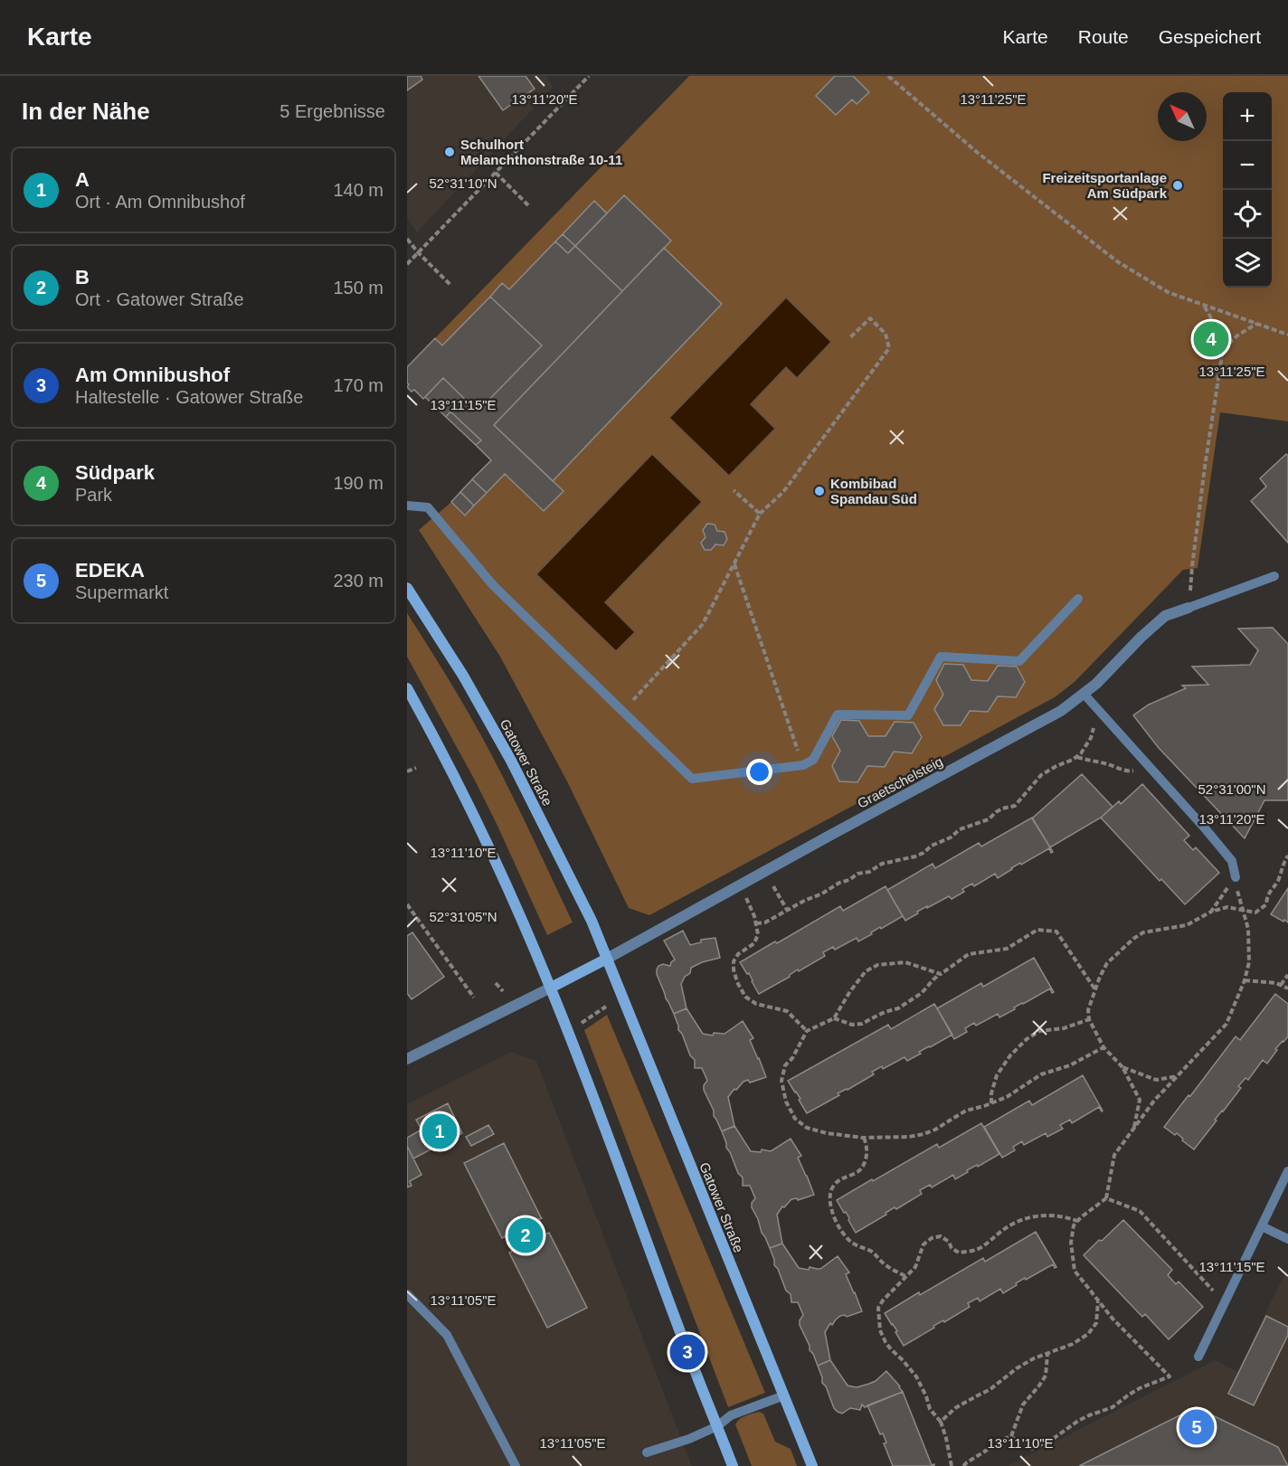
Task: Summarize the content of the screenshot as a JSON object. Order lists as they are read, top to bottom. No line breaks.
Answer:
{"streets":{"main road":["Gatower Straße"],"street":["Graetschelsteig"]},"crossings":[["Gatower Straße","Graetschelsteig"]],"places":["Schulhort Melanchthonstraße 10-11","Freizeitsportanlage Am Südpark","Kombibad Spandau Süd"],"north":"top left","page":{"header":"Karte","nav":["Karte","Route","Gespeichert"],"heading":["In der Nähe","5 Ergebnisse"],"map_buttons":["+","−"],"list":[{"mark":"1","name":"A","note":"Ort · Am Omnibushof","value":"140 m"},{"mark":"2","name":"B","note":"Ort · Gatower Straße","value":"150 m"},{"mark":"3","name":"Am Omnibushof","note":"Haltestelle · Gatower Straße","value":"170 m"},{"mark":"4","name":"Südpark","note":"Park","value":"190 m"},{"mark":"5","name":"EDEKA","note":"Supermarkt","value":"230 m"}],"pins":["4","1","2","3","5"]},"coordinates":["13°11'25\"E","13°11'20\"E","52°31'10\"N","13°11'15\"E","52°31'00\"N","13°11'10\"E","52°31'05\"N","13°11'05\"E"]}
